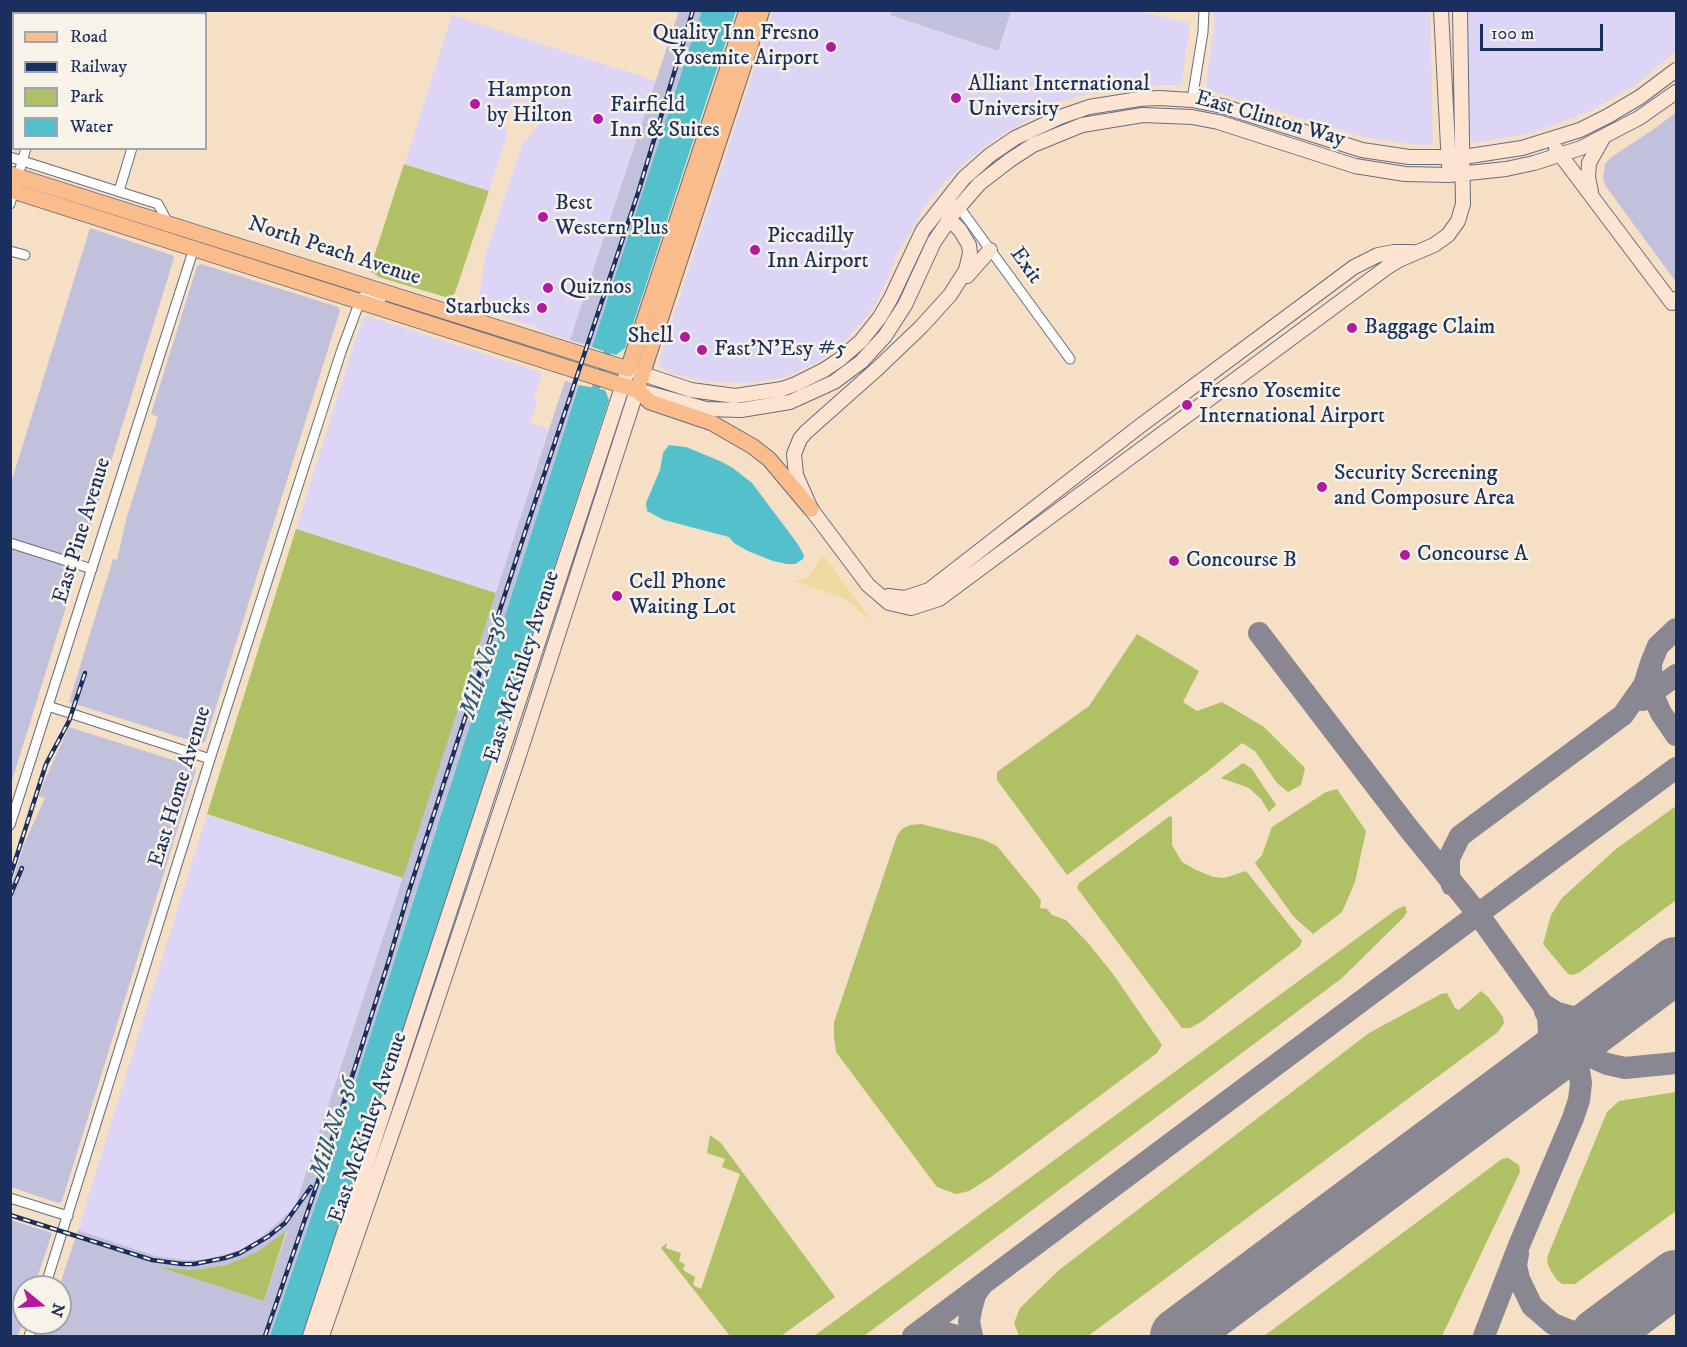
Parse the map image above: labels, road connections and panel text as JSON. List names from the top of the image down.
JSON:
{
  "streets": {
    "main road": ["East Clinton Way", "North Peach Avenue", "East McKinley Avenue"],
    "street": ["Exit", "East Pine Avenue", "East Home Avenue"]
  },
  "crossings": [
    ["East Clinton Way", "North Peach Avenue"],
    ["East Clinton Way", "Exit"],
    ["East Clinton Way", "East McKinley Avenue"],
    ["North Peach Avenue", "East Pine Avenue"],
    ["North Peach Avenue", "East McKinley Avenue"],
    ["North Peach Avenue", "East Home Avenue"]
  ],
  "water": ["Mill No. 36"],
  "places": [
    "Quality Inn Fresno Yosemite Airport",
    "Alliant International University",
    "Hampton by Hilton",
    "Fairfield Inn & Suites",
    "Best Western Plus",
    "Piccadilly Inn Airport",
    "Quiznos",
    "Starbucks",
    "Baggage Claim",
    "Shell",
    "Fast'N'Esy #5",
    "Fresno Yosemite International Airport",
    "Security Screening and Composure Area",
    "Concourse A",
    "Concourse B",
    "Cell Phone Waiting Lot"
  ],
  "legend": [
    "Road",
    "Railway",
    "Park",
    "Water"
  ],
  "scale_bar": "100 m",
  "north": "right"
}
